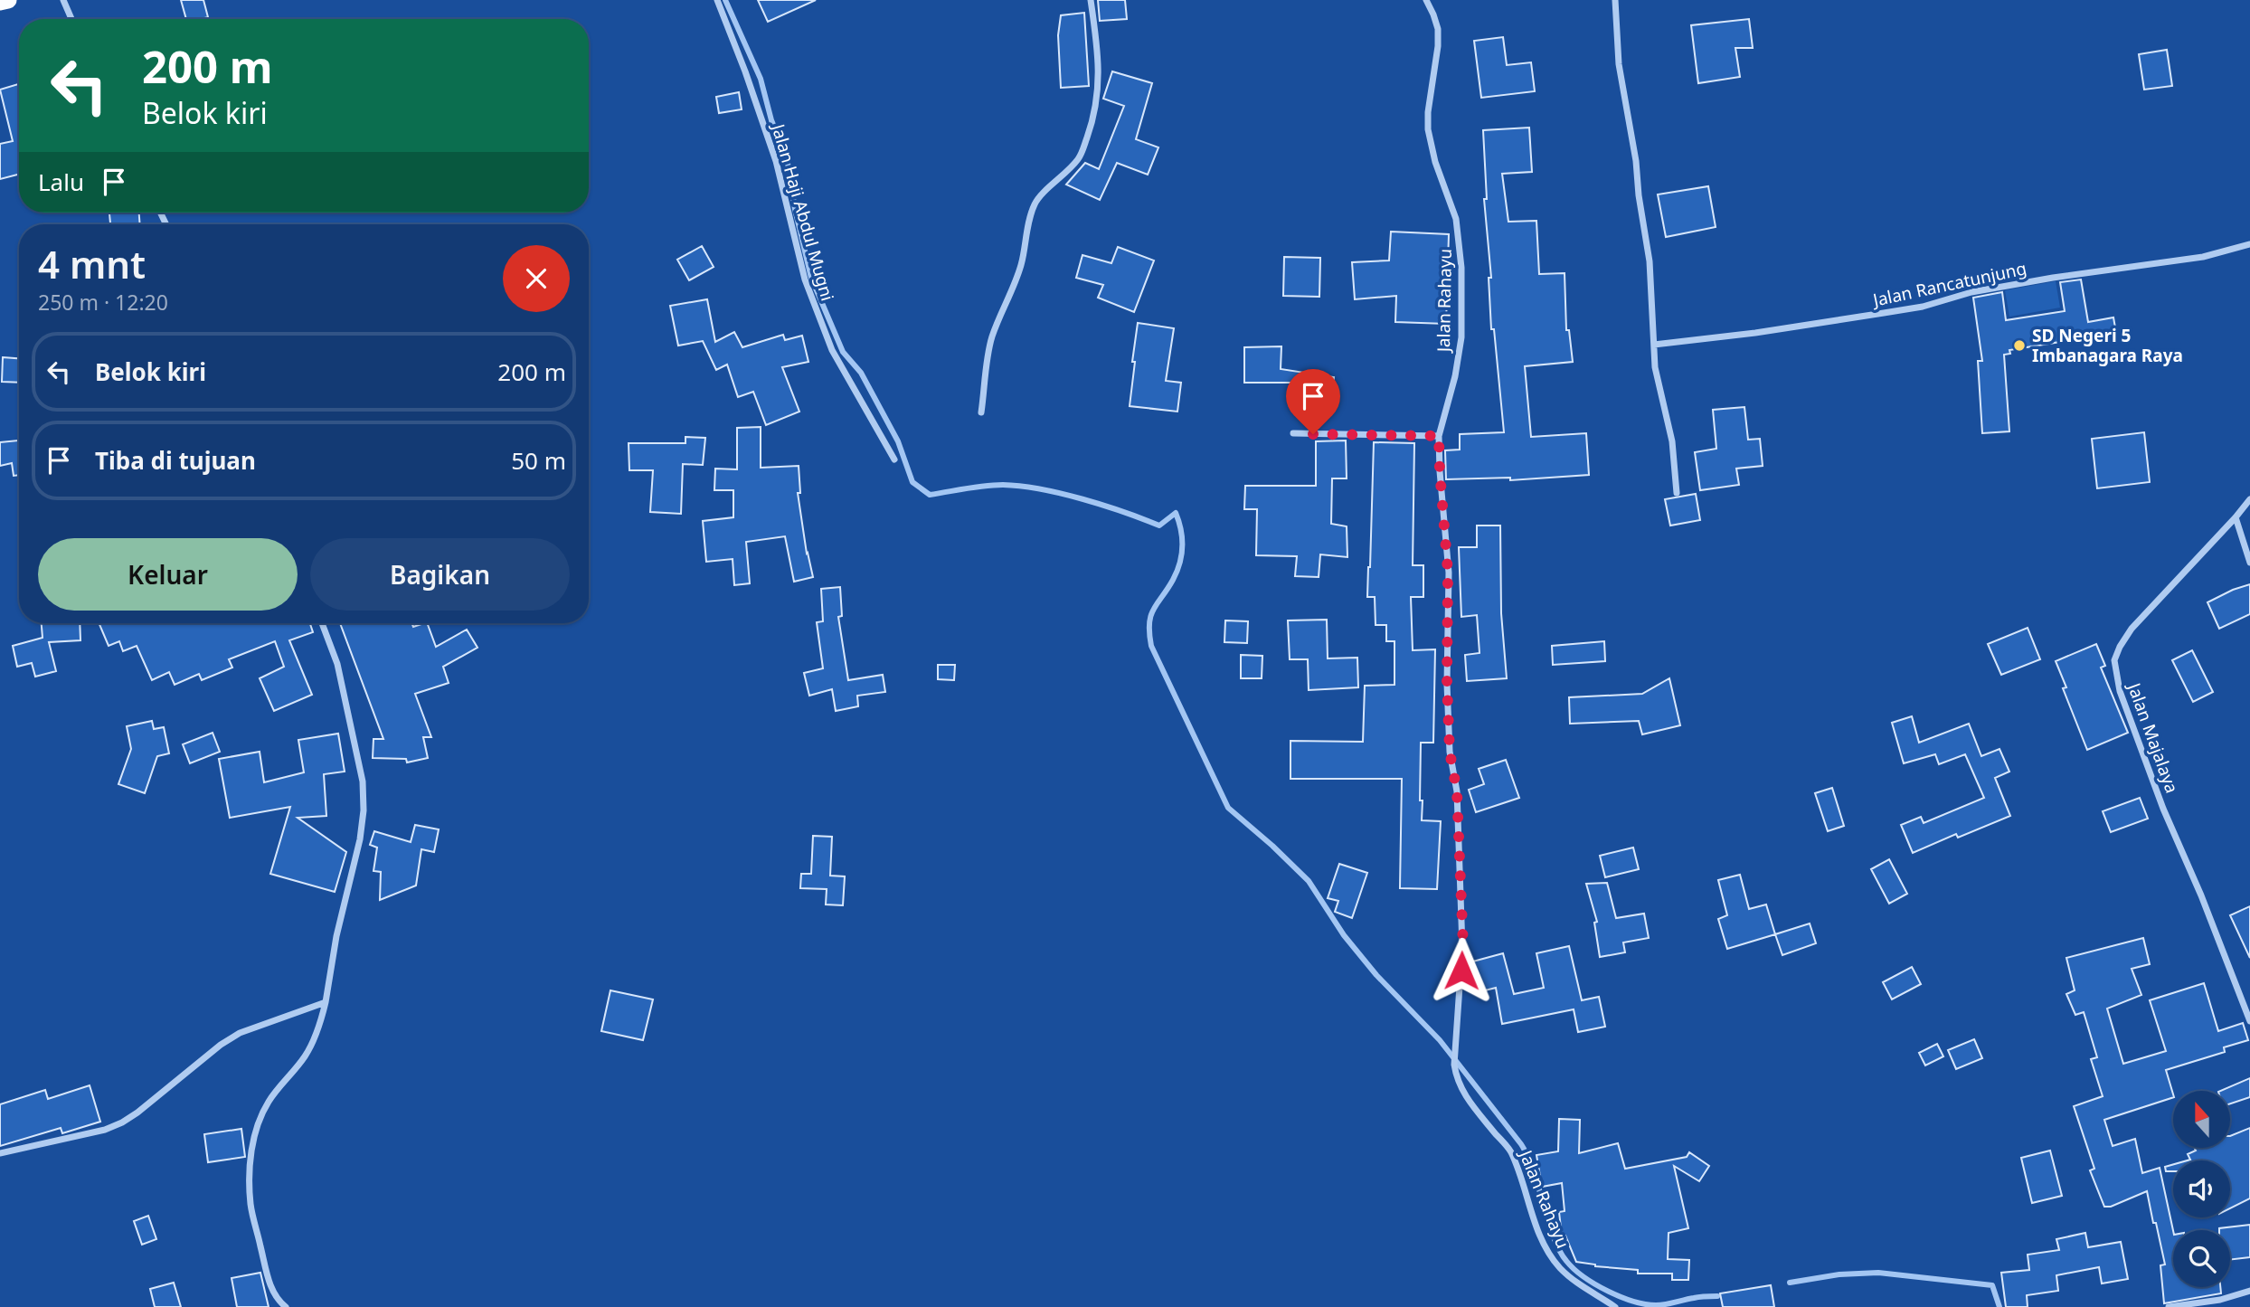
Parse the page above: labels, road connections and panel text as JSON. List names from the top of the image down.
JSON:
{
  "streets": {
    "street": [
      "Jalan Haji Abdul Mugni",
      "Jalan Rancatunjung",
      "Jalan Rahayu",
      "Jalan Majalaya"
    ]
  },
  "places": ["SD Negeri 5 Imbanagara Raya"],
  "north": "top",
  "page": {
    "turn": ["200 m", "Belok kiri"],
    "then": "Lalu",
    "heading": ["4 mnt", "250 m · 12:20"],
    "list": [
      {
        "name": "Belok kiri",
        "value": "200 m"
      },
      {
        "name": "Tiba di tujuan",
        "value": "50 m"
      }
    ],
    "buttons": ["Keluar", "Bagikan"]
  }
}
